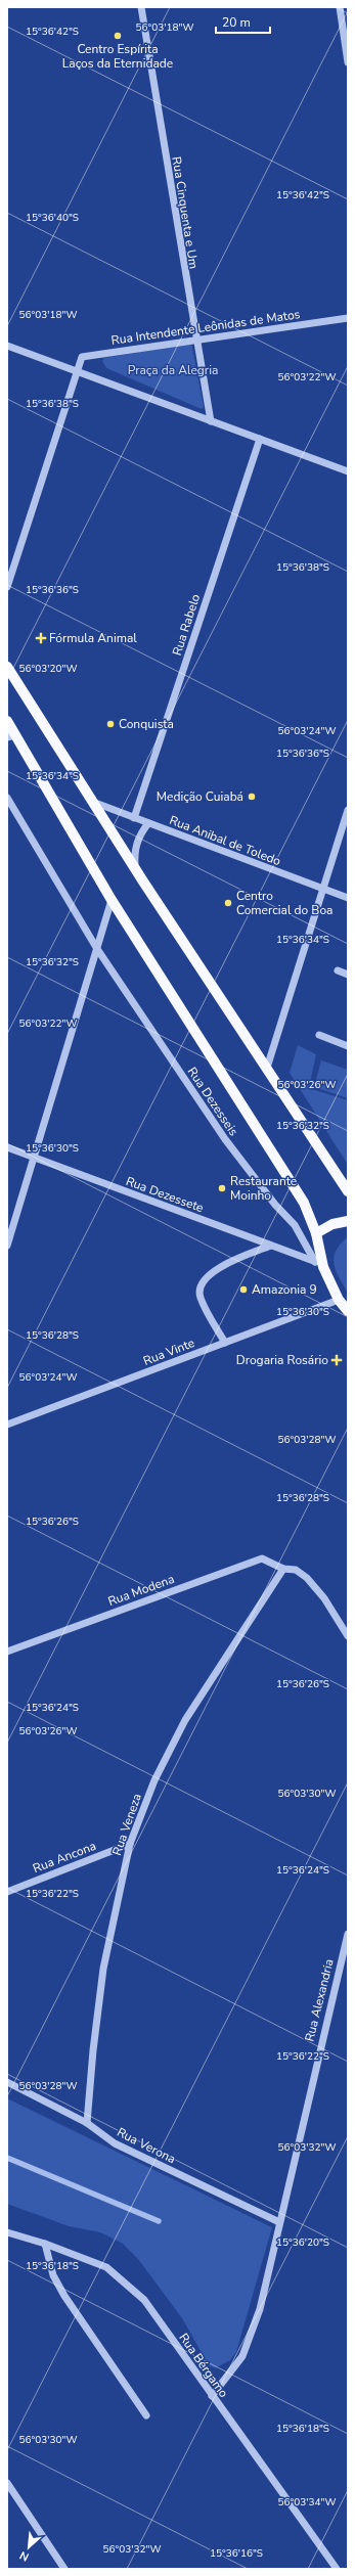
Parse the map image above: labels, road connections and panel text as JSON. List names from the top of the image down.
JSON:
{
  "streets": {
    "street": [
      "Rua Cinquenta e Um",
      "Rua Intendente Leônidas de Matos",
      "Rua Rabelo",
      "Rua Anibal de Toledo",
      "Rua Dezesseis",
      "Rua Dezessete",
      "Rua Vinte",
      "Rua Modena",
      "Rua Veneza",
      "Rua Ancona",
      "Rua Alexandria",
      "Rua Verona",
      "Rua Bérgamo"
    ]
  },
  "crossings": [
    ["Rua Cinquenta e Um", "Rua Intendente Leônidas de Matos"],
    ["Rua Rabelo", "Rua Anibal de Toledo"],
    ["Rua Dezesseis", "Rua Dezessete"],
    ["Rua Modena", "Rua Veneza"],
    ["Rua Veneza", "Rua Ancona"],
    ["Rua Veneza", "Rua Verona"],
    ["Rua Alexandria", "Rua Verona"],
    ["Rua Alexandria", "Rua Bérgamo"]
  ],
  "parks": ["Praça da Alegria"],
  "places": {
    "other": [
      "Centro Espírita Laços da Eternidade",
      "Conquista",
      "Medição Cuiabá",
      "Centro Comercial do Boa",
      "Restaurante Moinho",
      "Amazonia 9"
    ],
    "health": ["Fórmula Animal", "Drogaria Rosário"]
  },
  "scale_bar": "20 m",
  "north": "bottom left",
  "coordinates": [
    "56°03'18\"W",
    "15°36'42\"S",
    "15°36'40\"S",
    "56°03'22\"W",
    "15°36'38\"S",
    "15°36'36\"S",
    "56°03'20\"W",
    "56°03'24\"W",
    "15°36'34\"S",
    "15°36'32\"S",
    "56°03'26\"W",
    "15°36'30\"S",
    "15°36'28\"S",
    "56°03'28\"W",
    "15°36'26\"S",
    "15°36'24\"S",
    "56°03'30\"W",
    "15°36'22\"S",
    "56°03'32\"W",
    "15°36'20\"S",
    "15°36'18\"S",
    "56°03'34\"W",
    "15°36'16\"S"
  ]
}
